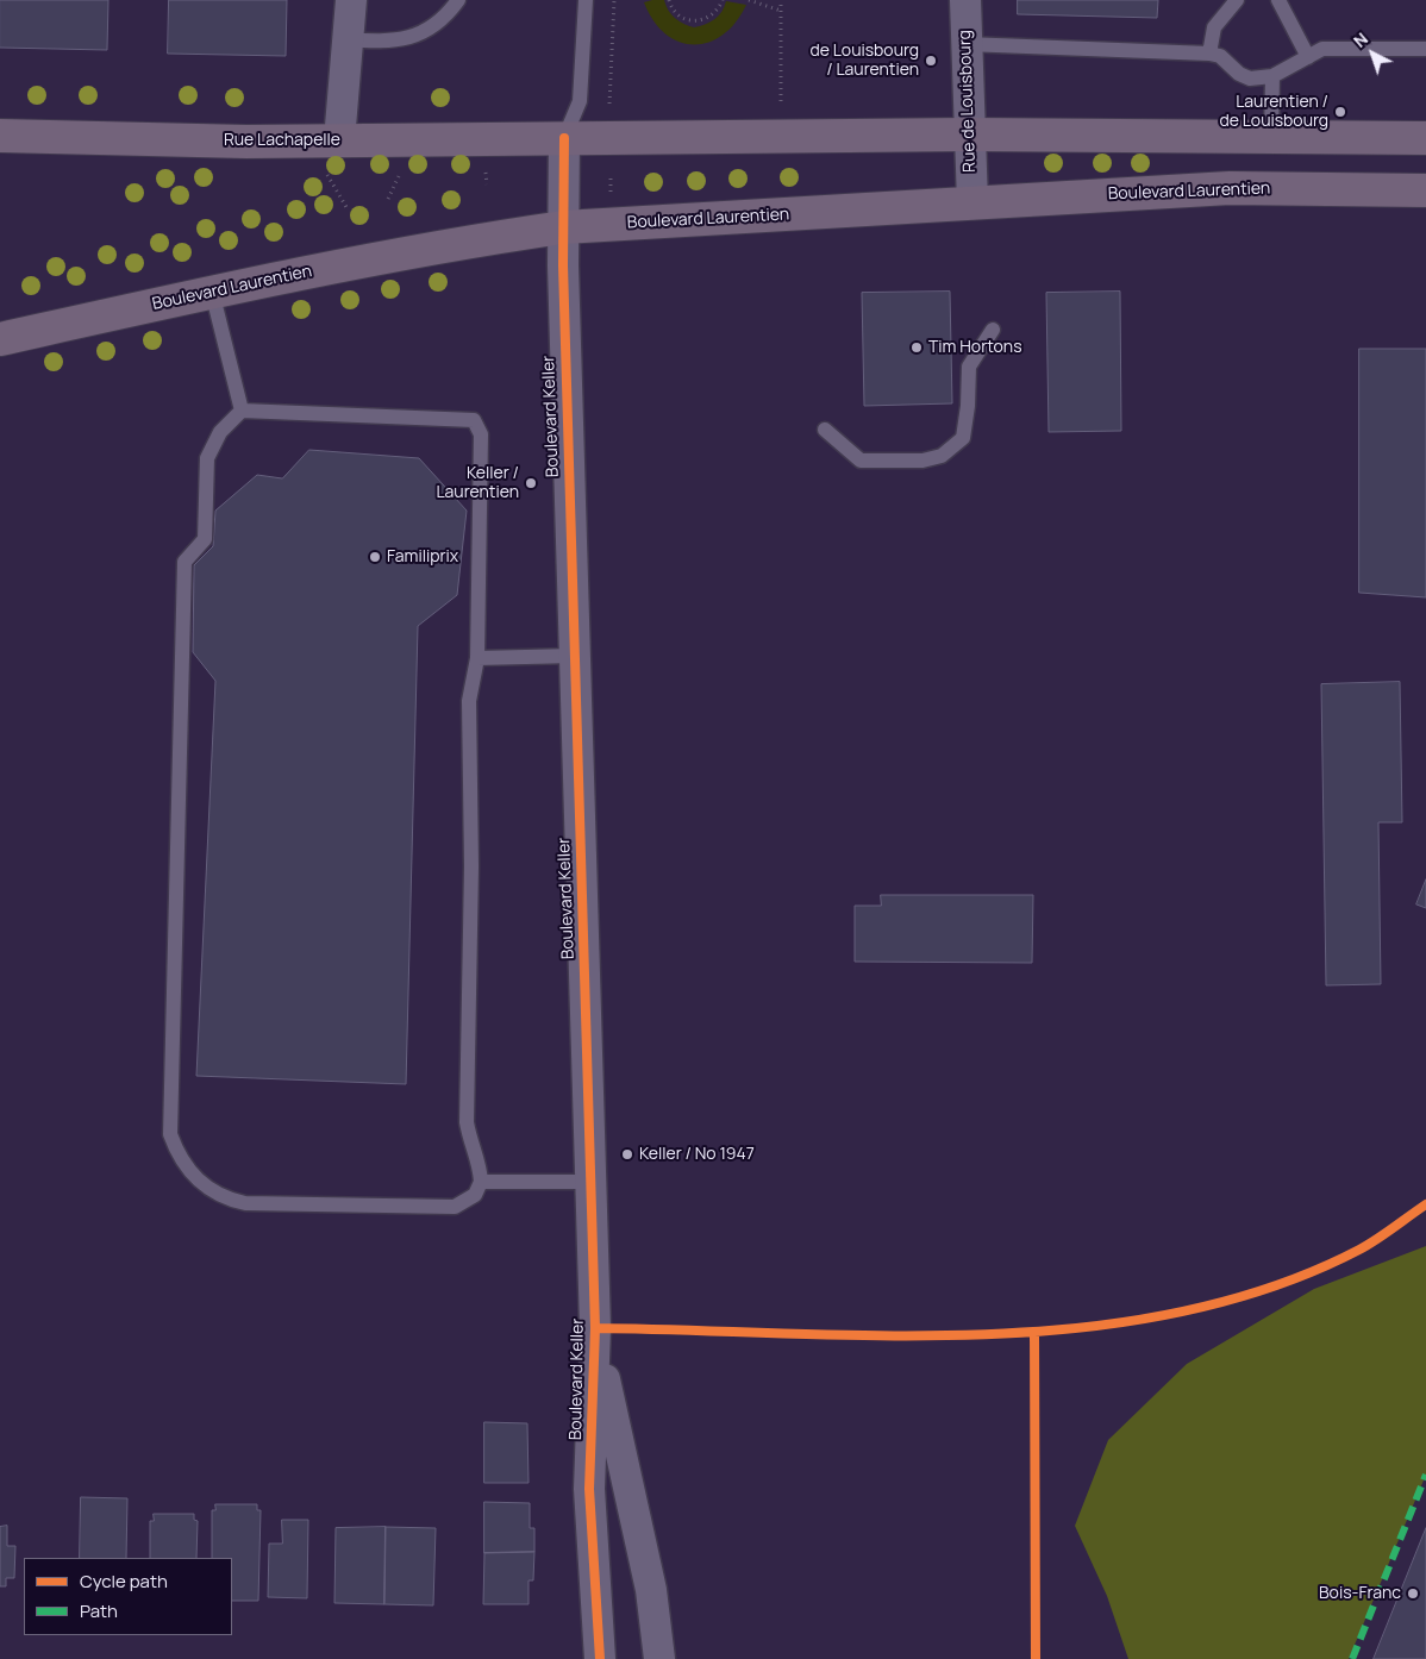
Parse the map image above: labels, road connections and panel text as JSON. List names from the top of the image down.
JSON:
{
  "streets": {
    "main road": ["Rue Lachapelle", "Boulevard Laurentien"],
    "street": ["Rue de Louisbourg", "Boulevard Keller"]
  },
  "crossings": [
    ["Rue de Louisbourg", "Boulevard Laurentien"],
    ["Rue Lachapelle", "Boulevard Keller"],
    ["Boulevard Laurentien", "Boulevard Keller"]
  ],
  "places": [
    "de Louisbourg / Laurentien",
    "Laurentien / de Louisbourg",
    "Tim Hortons",
    "Keller / Laurentien",
    "Familiprix",
    "Keller / No 1947",
    "Bois-Franc"
  ],
  "legend": ["Cycle path", "Path"],
  "north": "top left"
}
